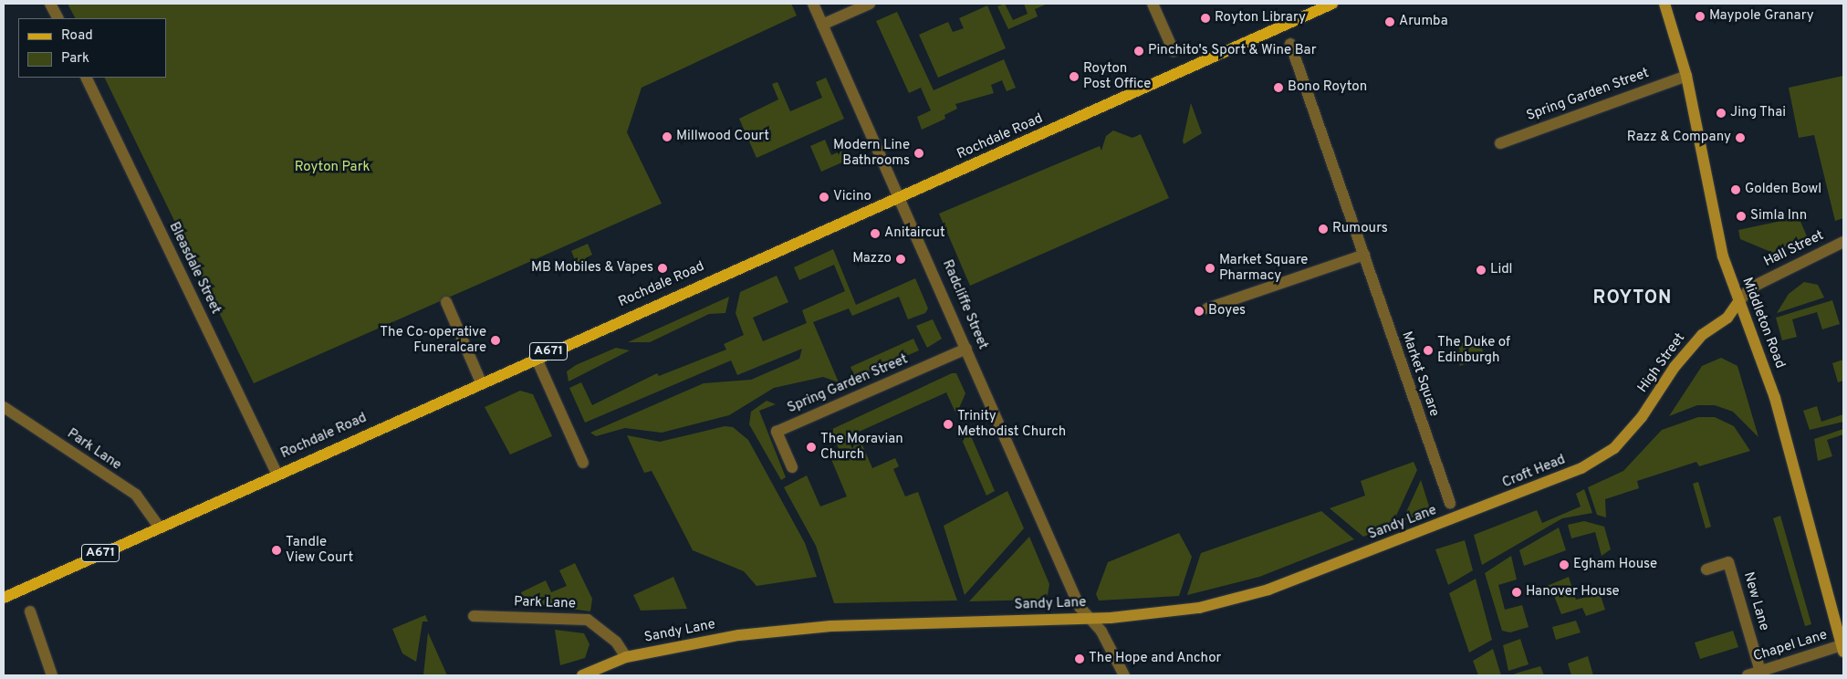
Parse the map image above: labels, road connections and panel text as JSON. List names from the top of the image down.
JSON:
{
  "streets": {
    "main road": ["Rochdale Road", "A671"],
    "street": [
      "Spring Garden Street",
      "Hall Street",
      "Bleasdale Street",
      "Radcliffe Street",
      "Middleton Road",
      "High Street",
      "Market Square",
      "Park Lane",
      "Croft Head",
      "Sandy Lane",
      "New Lane",
      "Chapel Lane"
    ]
  },
  "crossings": [
    ["Spring Garden Street", "Radcliffe Street"],
    ["Spring Garden Street", "Middleton Road"],
    ["Rochdale Road", "Bleasdale Street"],
    ["Rochdale Road", "Radcliffe Street"],
    ["Rochdale Road", "Park Lane"],
    ["Hall Street", "Middleton Road"],
    ["Hall Street", "High Street"],
    ["Radcliffe Street", "Sandy Lane"],
    ["Middleton Road", "High Street"],
    ["Middleton Road", "Chapel Lane"],
    ["High Street", "Croft Head"],
    ["Park Lane", "Sandy Lane"],
    ["Croft Head", "Sandy Lane"],
    ["New Lane", "Chapel Lane"]
  ],
  "districts": ["ROYTON"],
  "parks": ["Royton Park"],
  "places": [
    "Maypole Granary",
    "Royton Library",
    "Arumba",
    "Pinchito's Sport & Wine Bar",
    "Royton Post Office",
    "Bono Royton",
    "Jing Thai",
    "Millwood Court",
    "Razz & Company",
    "Modern Line Bathrooms",
    "Golden Bowl",
    "Vicino",
    "Simla Inn",
    "Rumours",
    "Anitaircut",
    "Mazzo",
    "MB Mobiles & Vapes",
    "Market Square Pharmacy",
    "Lidl",
    "Boyes",
    "The Co-operative Funeralcare",
    "The Duke of Edinburgh",
    "Trinity Methodist Church",
    "The Moravian Church",
    "Tandle View Court",
    "Egham House",
    "Hanover House",
    "The Hope and Anchor"
  ],
  "legend": ["Road", "Park"]
}
